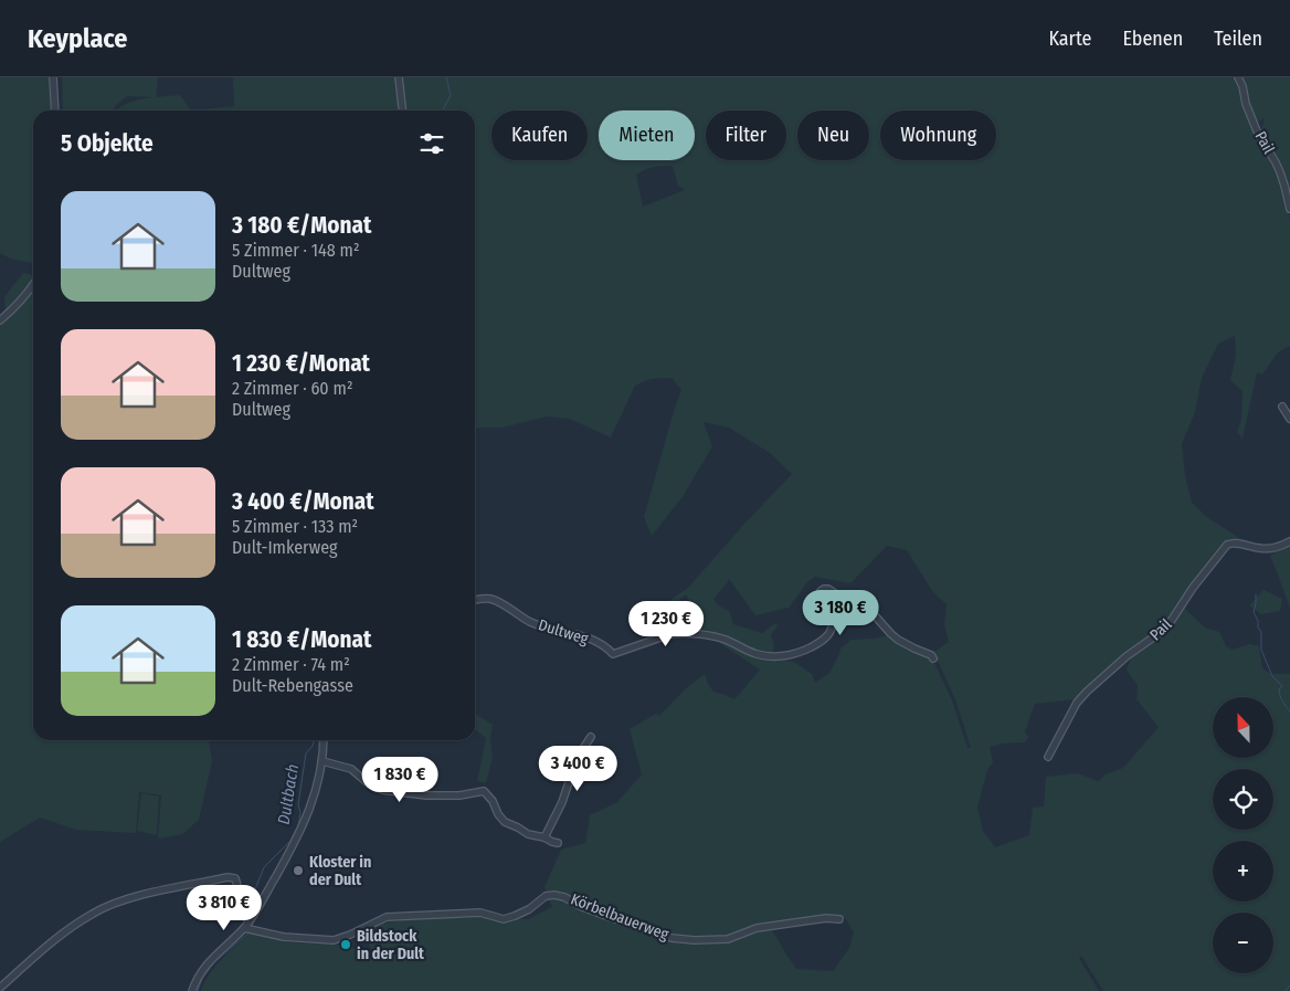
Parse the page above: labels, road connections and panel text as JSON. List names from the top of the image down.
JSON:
{
  "streets": {
    "street": ["Pail", "Dultweg", "Körbelbauerweg"]
  },
  "water": ["Dultbach"],
  "places": ["Kloster in der Dult", "Bildstock in der Dult"],
  "north": "top",
  "page": {
    "header": "Keyplace",
    "nav": ["Karte", "Ebenen", "Teilen"],
    "chip": [
      "Kaufen",
      "Mieten",
      "Filter",
      "Neu",
      "Wohnung"
    ],
    "heading": "5 Objekte",
    "list": [
      {
        "name": "3 180 €/Monat",
        "note": "5 Zimmer · 148 m² · Dultweg"
      },
      {
        "name": "1 230 €/Monat",
        "note": "2 Zimmer · 60 m² · Dultweg"
      },
      {
        "name": "3 400 €/Monat",
        "note": "5 Zimmer · 133 m² · Dult-Imkerweg"
      },
      {
        "name": "1 830 €/Monat",
        "note": "2 Zimmer · 74 m² · Dult-Rebengasse"
      }
    ],
    "price": [
      "3 180 €",
      "1 230 €",
      "3 400 €",
      "1 830 €",
      "3 810 €"
    ],
    "map_buttons": ["+", "−"]
  }
}
